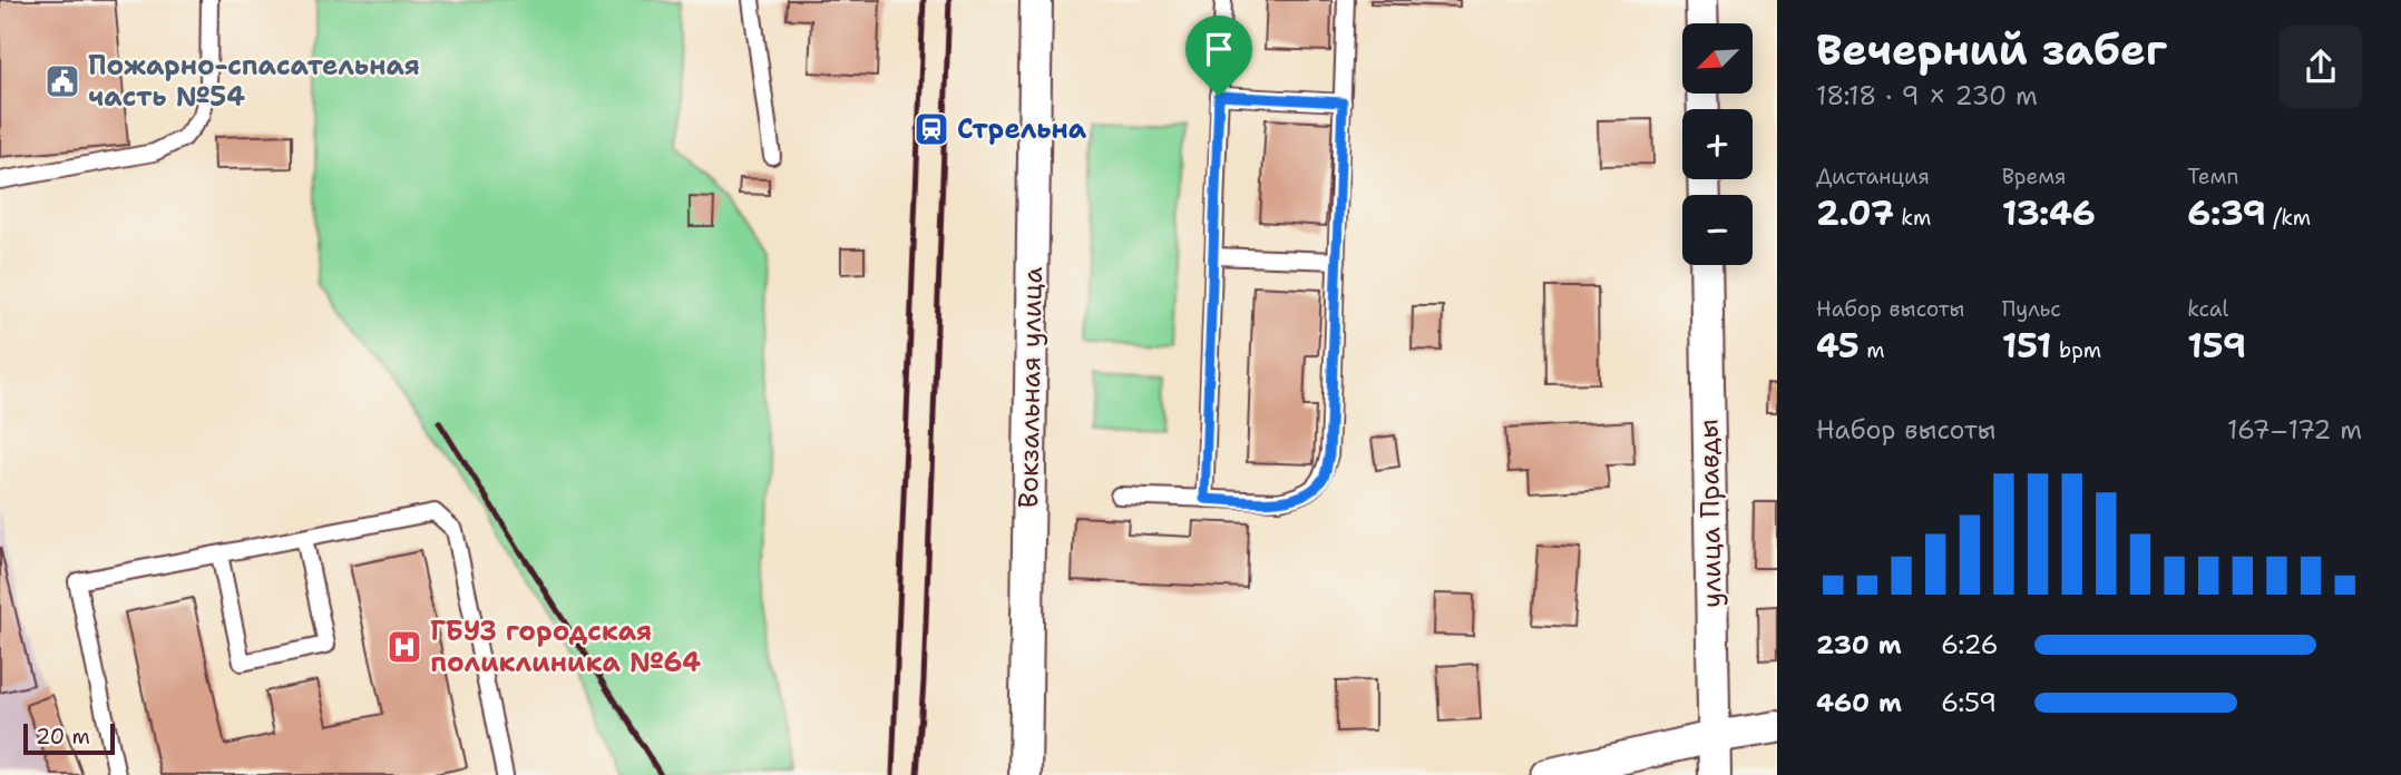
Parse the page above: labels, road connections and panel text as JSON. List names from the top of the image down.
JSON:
{
  "streets": {
    "street": ["Вокзальная улица", "улица Правды"]
  },
  "places": {
    "public building": ["Пожарно-спасательная часть №54"],
    "station": ["Стрельна"],
    "hospital": ["ГБУЗ городская поликлиника №64"]
  },
  "scale_bar": "20 m",
  "north": "bottom left",
  "page": {
    "heading": ["Вечерний забег", "18:18 · 9 × 230 m"],
    "map_buttons": ["+", "−"],
    "stats": [
      ["Дистанция", "2.07 km"],
      ["Время", "13:46"],
      ["Темп", "6:39 /km"],
      ["Набор высоты", "45 m"],
      ["Пульс", "151 bpm"],
      ["kcal", "159"]
    ],
    "chart": ["Набор высоты", "167–172 m"],
    "list": [
      {
        "name": "230 m",
        "note": "6:26"
      },
      {
        "name": "460 m",
        "note": "6:59"
      }
    ],
    "scale": "20 m"
  }
}
